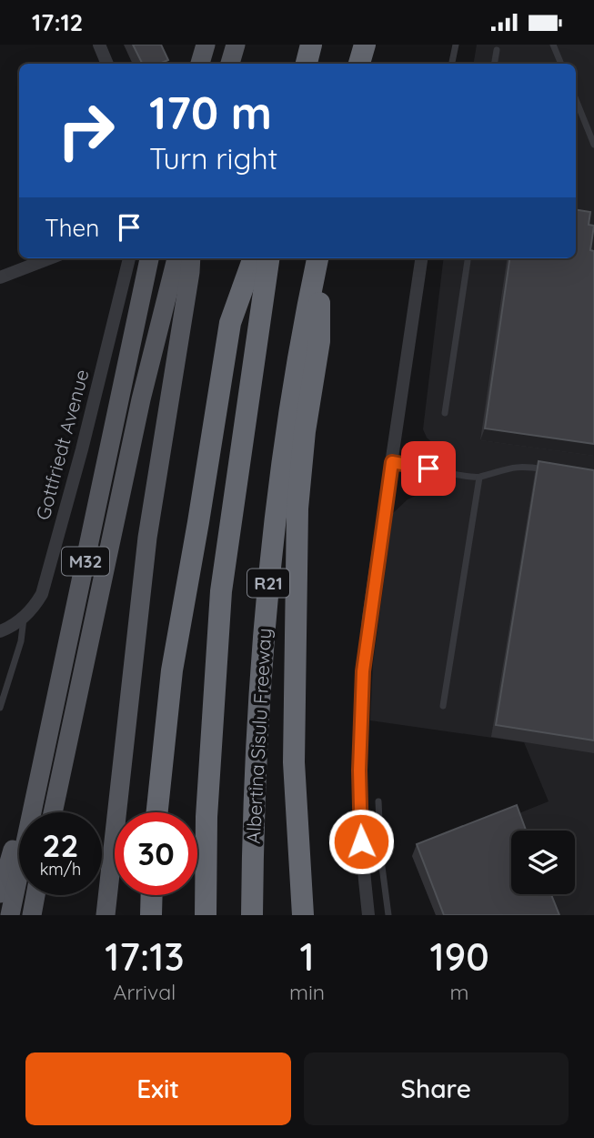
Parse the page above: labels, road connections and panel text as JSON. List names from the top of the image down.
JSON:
{
  "streets": {
    "highway": ["R21", "Albertina Sisulu Freeway"],
    "main road": ["M32"],
    "street": ["Gottfriedt Avenue"]
  },
  "page": {
    "status": "17:12",
    "turn": ["170 m", "Turn right"],
    "then": "Then",
    "speed": "22 km/h",
    "limit": "30",
    "eta": [
      "17:13",
      "Arrival",
      "1",
      "min",
      "190",
      "m"
    ],
    "buttons": ["Exit", "Share"]
  }
}
